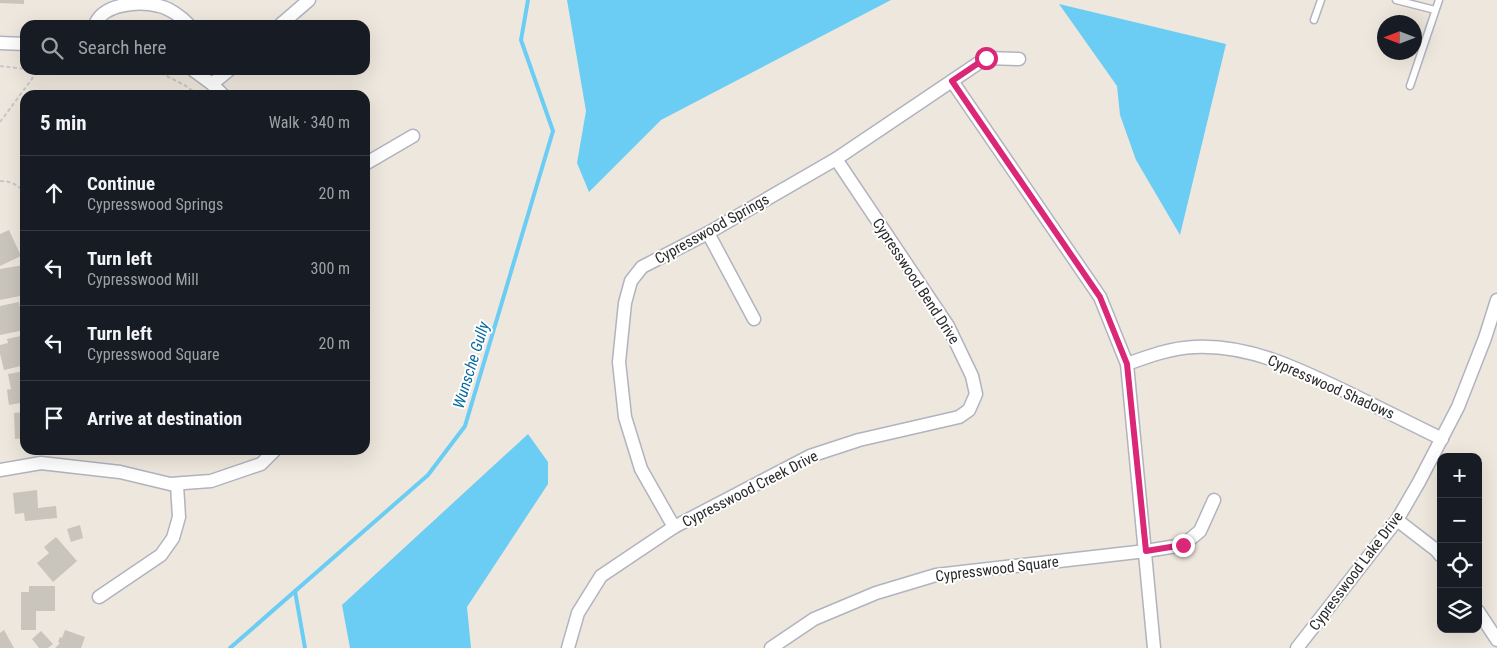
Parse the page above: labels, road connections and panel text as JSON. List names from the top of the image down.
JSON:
{
  "streets": {
    "street": [
      "Cypresswood Springs",
      "Cypresswood Bend Drive",
      "Cypresswood Shadows",
      "Cypresswood Creek Drive",
      "Cypresswood Square",
      "Cypresswood Lake Drive"
    ]
  },
  "crossings": [
    ["Cypresswood Springs", "Cypresswood Bend Drive"],
    ["Cypresswood Springs", "Cypresswood Creek Drive"],
    ["Cypresswood Bend Drive", "Cypresswood Creek Drive"],
    ["Cypresswood Shadows", "Cypresswood Lake Drive"]
  ],
  "water": ["Wunsche Gully"],
  "north": "left",
  "page": {
    "search": "Search here",
    "heading": ["5 min", "Walk · 340 m"],
    "list": [
      ["Continue", "Cypresswood Springs", "20 m"],
      ["Turn left", "Cypresswood Mill", "300 m"],
      ["Turn left", "Cypresswood Square", "20 m"],
      "Arrive at destination"
    ],
    "map_buttons": ["+", "−"]
  }
}
